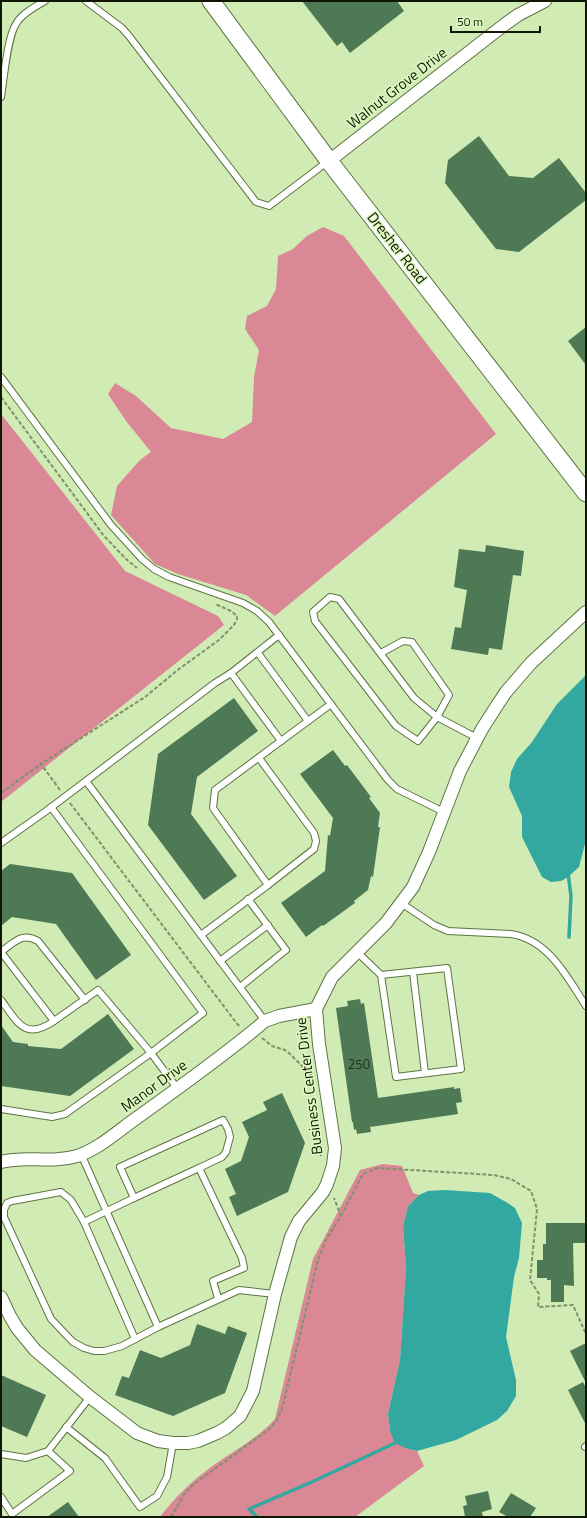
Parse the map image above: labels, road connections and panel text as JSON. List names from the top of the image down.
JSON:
{
  "streets": {
    "main road": ["Dresher Road"],
    "street": ["Walnut Grove Drive", "Manor Drive", "Business Center Drive"]
  },
  "crossings": [
    ["Walnut Grove Drive", "Dresher Road"],
    ["Manor Drive", "Business Center Drive"]
  ],
  "house_numbers": ["250"],
  "scale_bar": "50 m"
}
